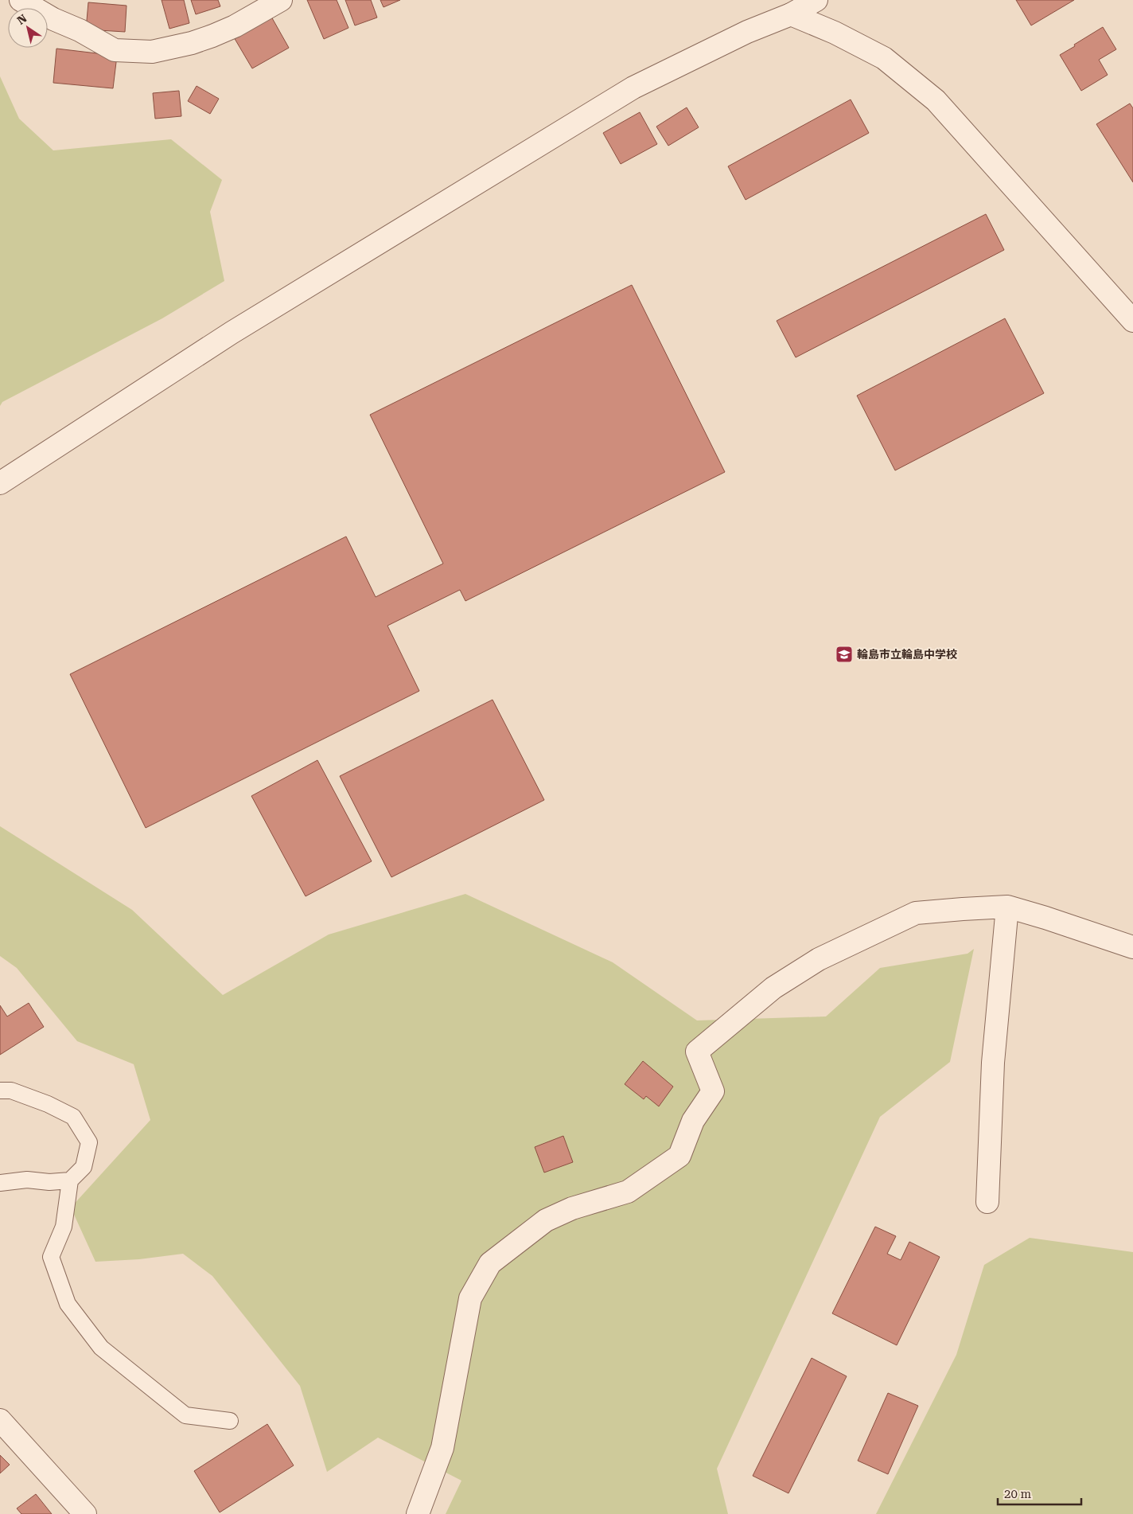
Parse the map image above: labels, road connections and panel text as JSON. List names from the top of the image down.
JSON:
{
  "places": {
    "school or university": ["輪島市立輪島中学校"]
  },
  "scale_bar": "20 m",
  "north": "top left"
}
